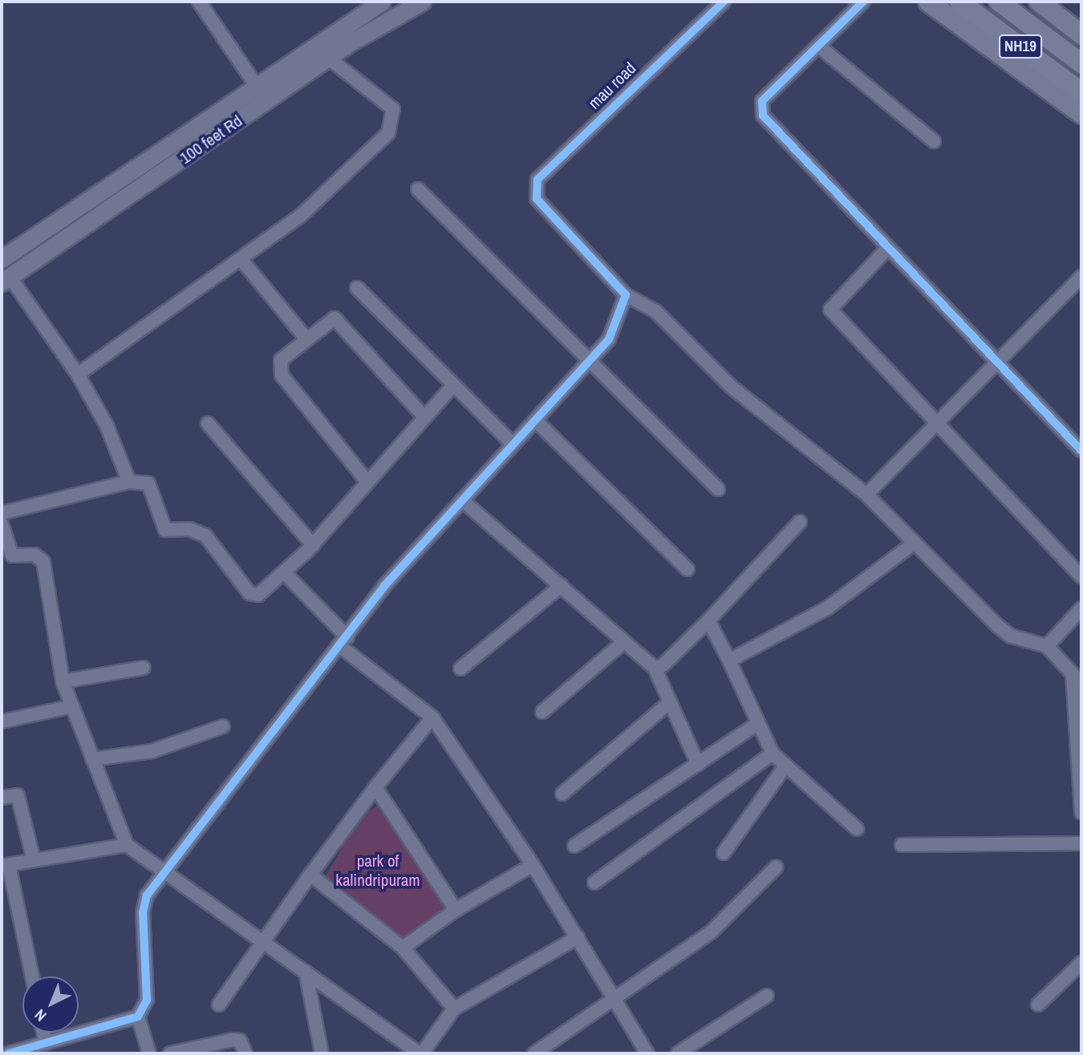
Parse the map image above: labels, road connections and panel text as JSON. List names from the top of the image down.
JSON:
{
  "streets": {
    "highway": ["NH19"],
    "main road": ["100 feet Rd"],
    "street": ["mau road"]
  },
  "parks": ["park of kalindripuram"],
  "north": "bottom left"
}
